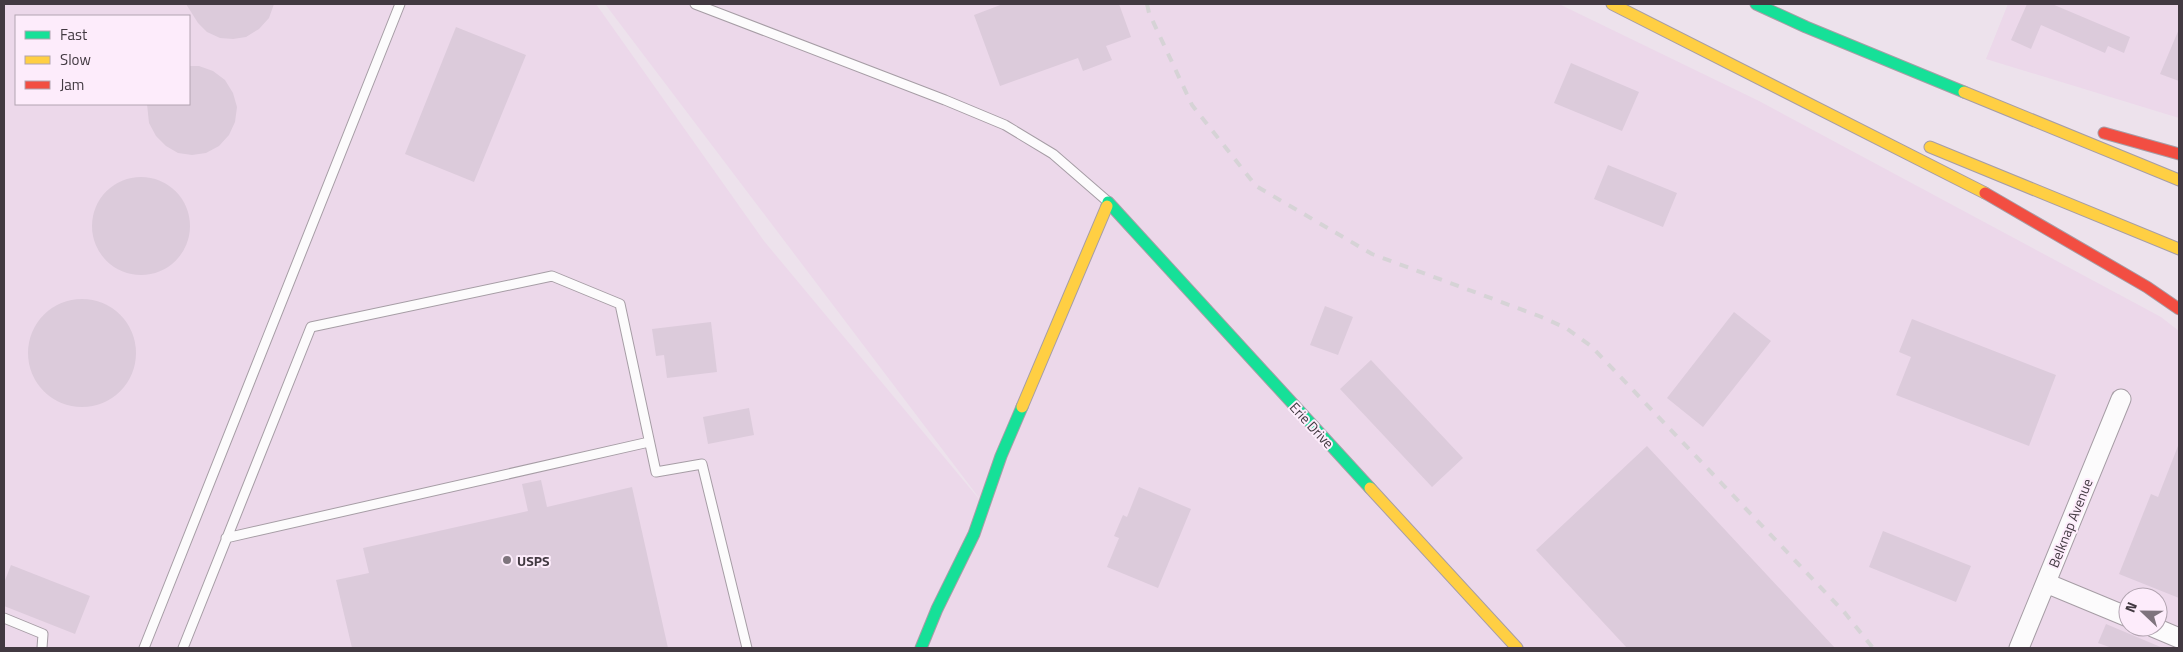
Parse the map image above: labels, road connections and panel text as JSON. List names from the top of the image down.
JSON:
{
  "streets": {
    "main road": ["Erie Drive"],
    "street": ["Belknap Avenue"]
  },
  "places": ["USPS"],
  "legend": ["Fast", "Slow", "Jam"],
  "north": "left"
}
